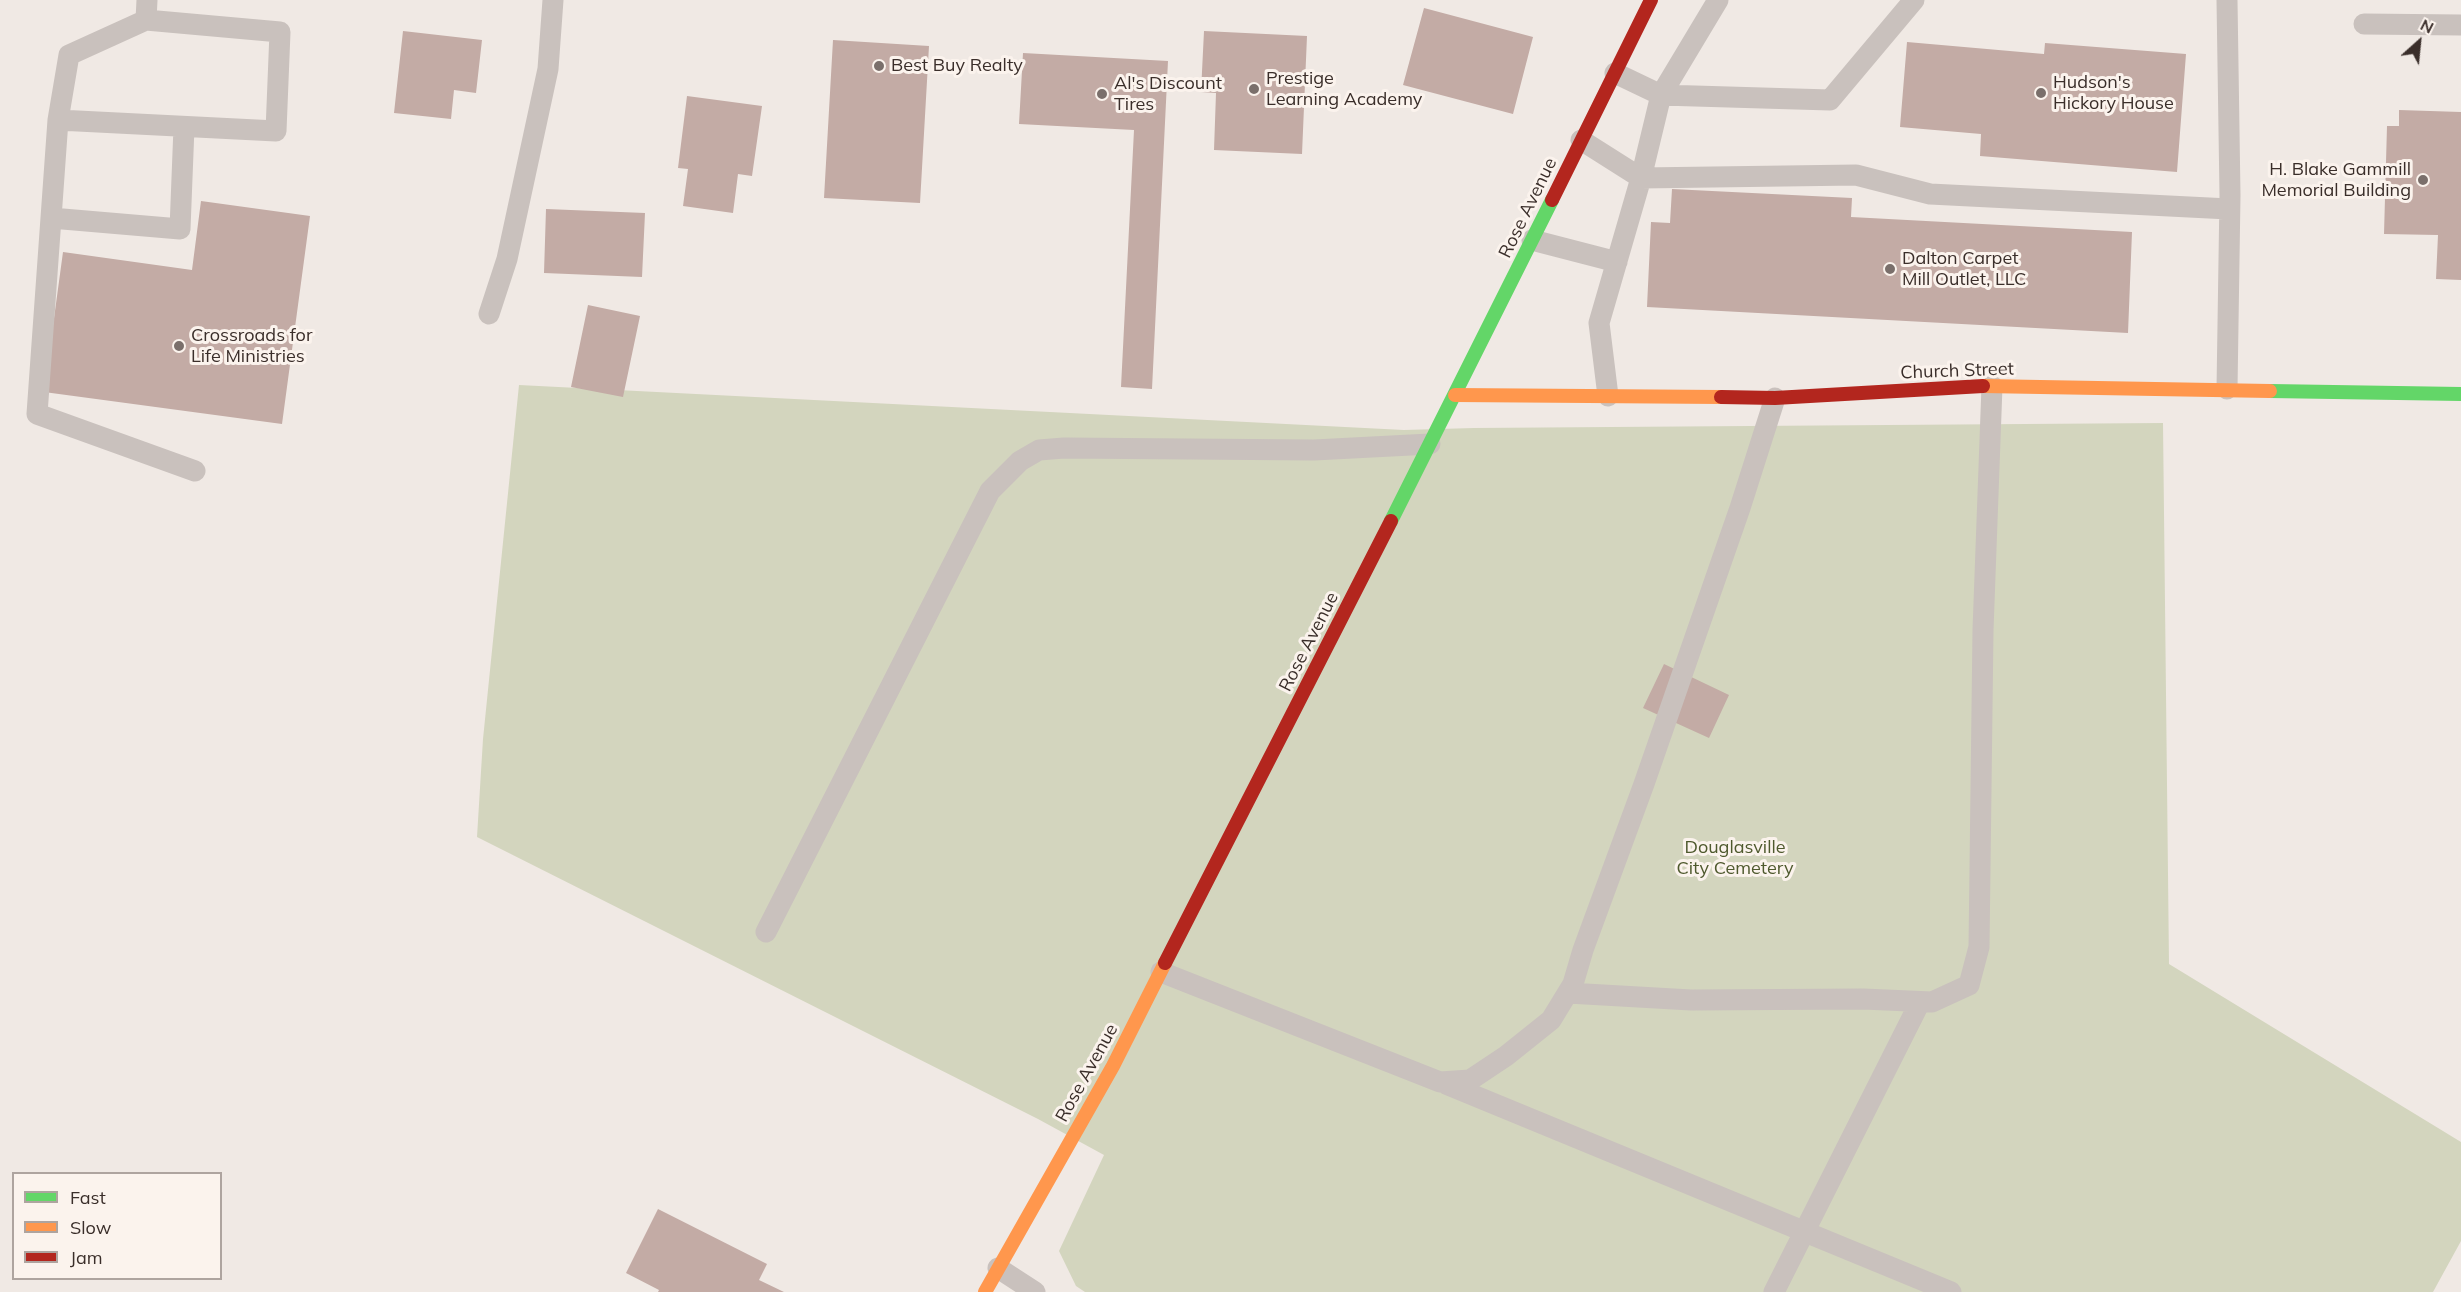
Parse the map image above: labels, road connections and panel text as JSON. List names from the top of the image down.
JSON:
{
  "streets": {
    "street": ["Rose Avenue", "Church Street"]
  },
  "crossings": [
    ["Rose Avenue", "Church Street"]
  ],
  "parks": ["Douglasville City Cemetery"],
  "places": [
    "Best Buy Realty",
    "Prestige Learning Academy",
    "Hudson's Hickory House",
    "Al's Discount Tires",
    "H. Blake Gammill Memorial Building",
    "Dalton Carpet Mill Outlet, LLC",
    "Crossroads for Life Ministries"
  ],
  "legend": ["Fast", "Slow", "Jam"],
  "north": "top right"
}
